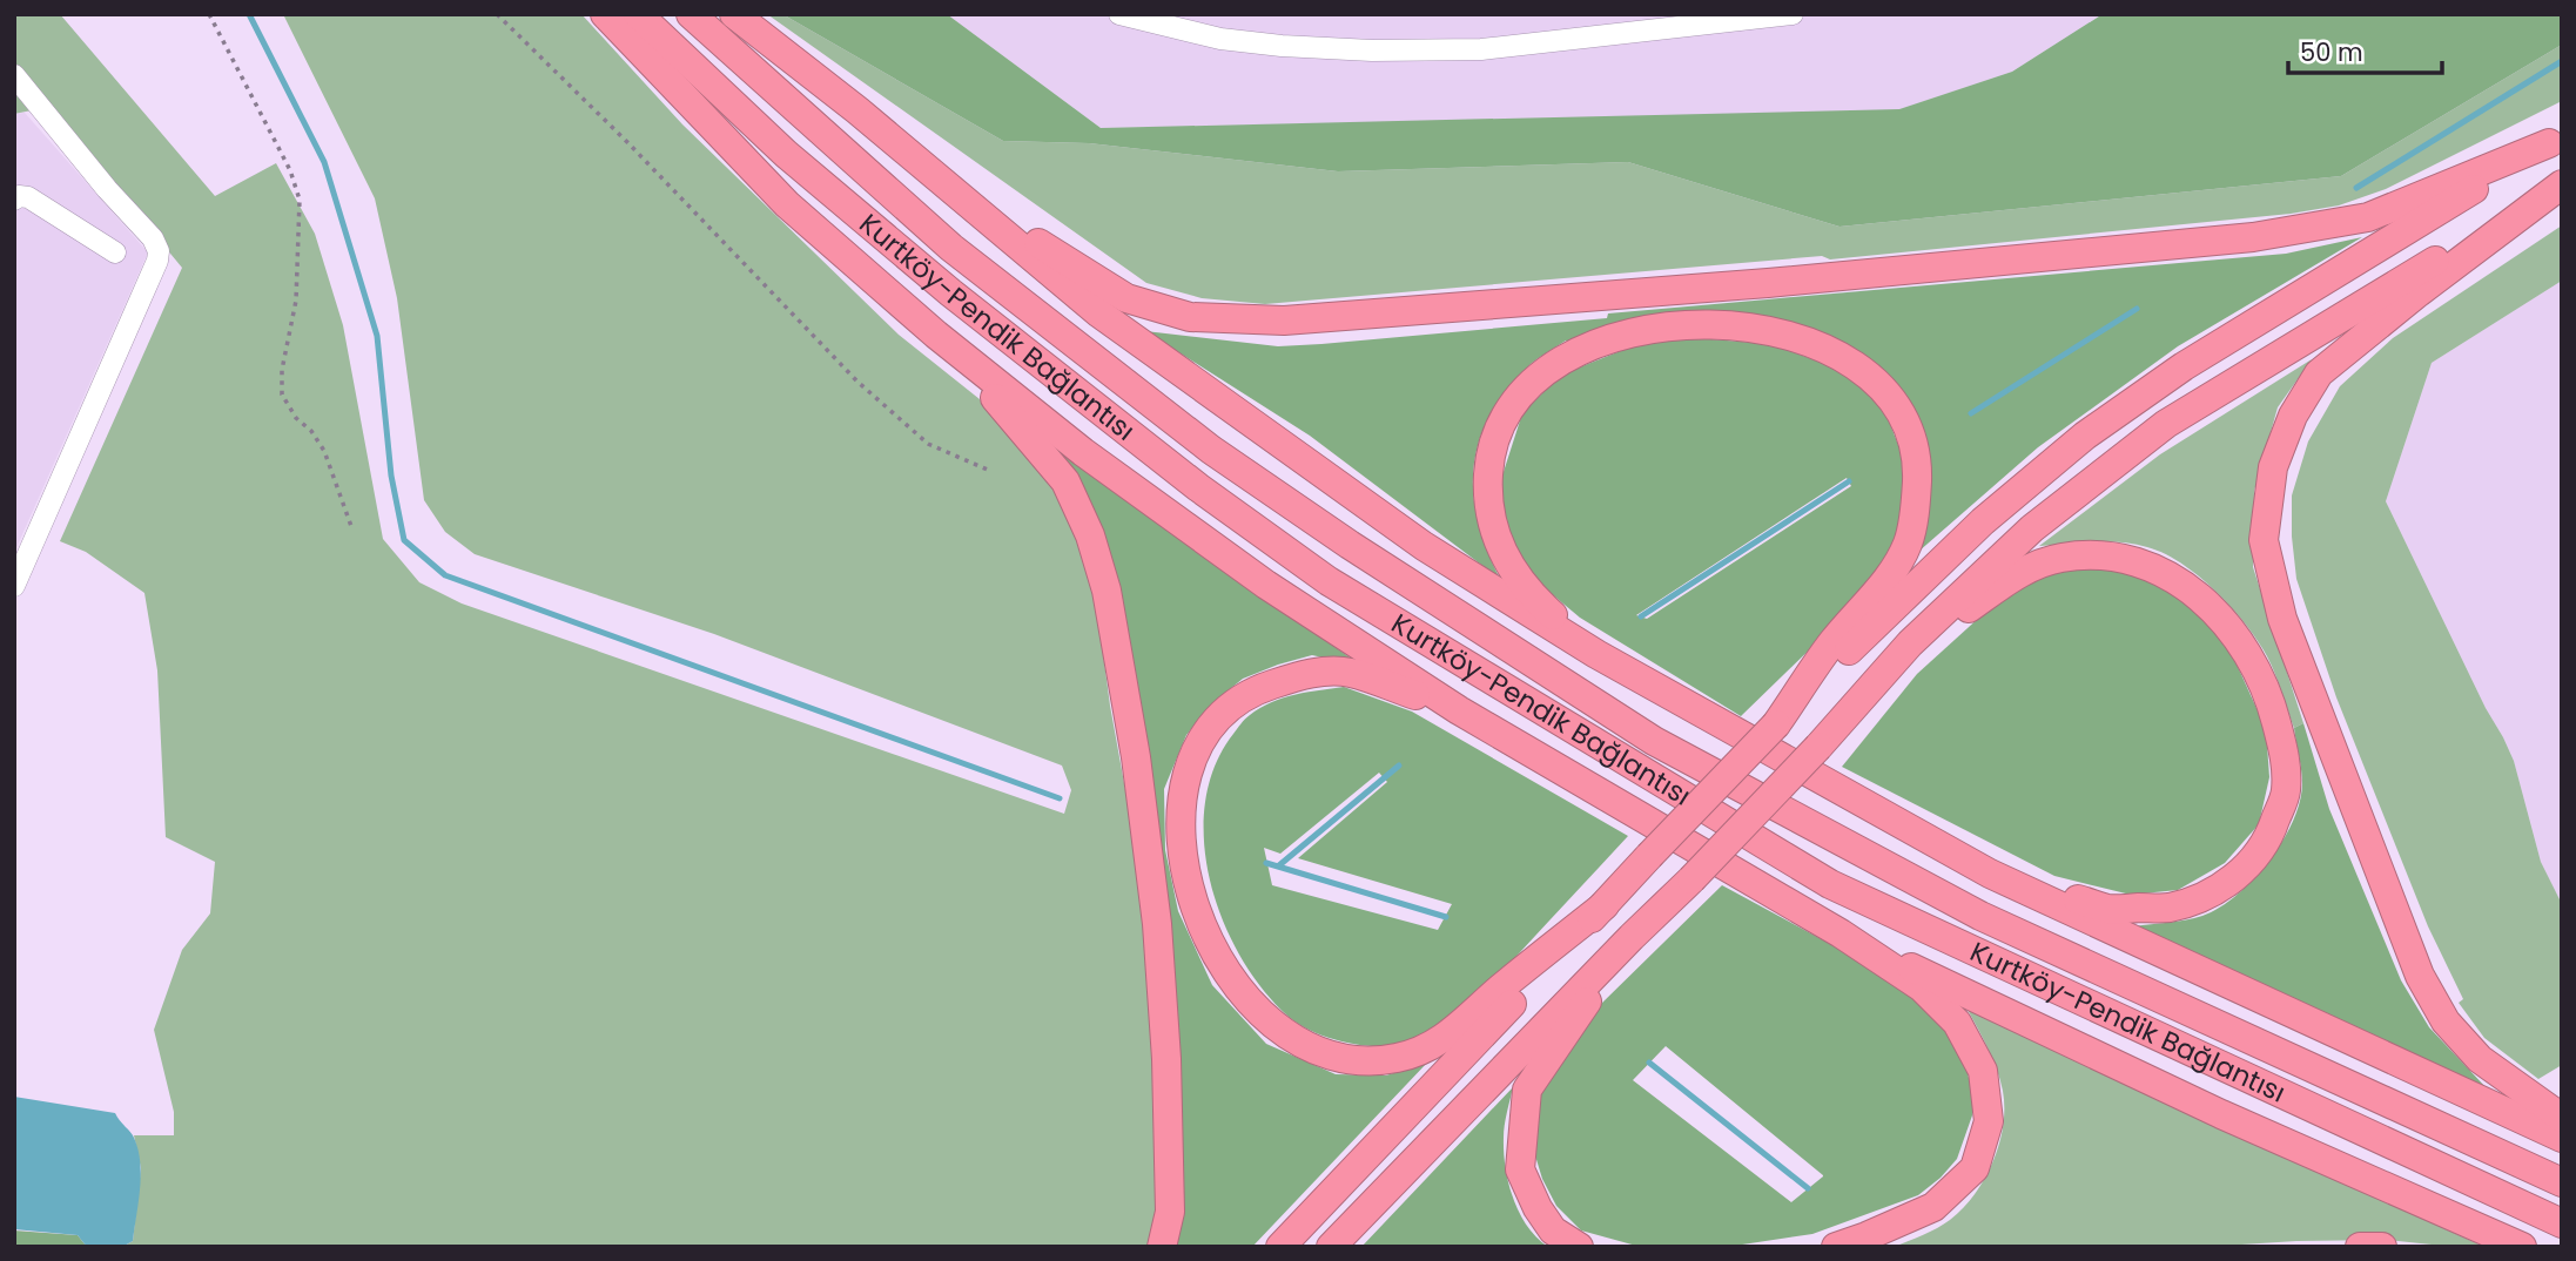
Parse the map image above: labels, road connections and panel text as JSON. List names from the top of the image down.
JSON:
{
  "streets": {
    "highway": ["Kurtköy-Pendik Bağlantısı"]
  },
  "scale_bar": "50 m"
}
